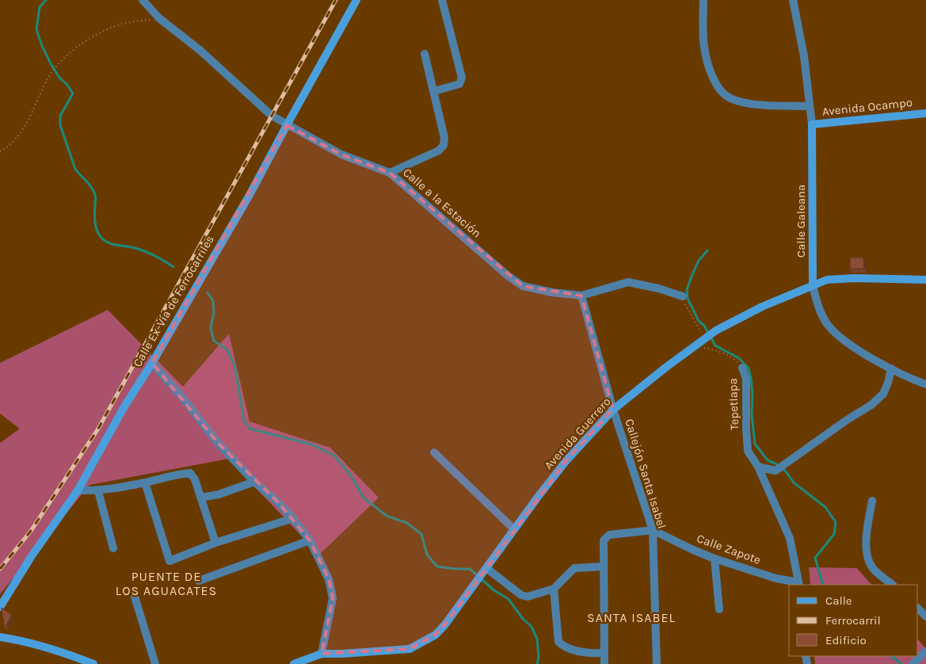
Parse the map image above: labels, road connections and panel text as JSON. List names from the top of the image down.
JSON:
{
  "streets": {
    "main road": [
      "Avenida Ocampo",
      "Calle Galeana",
      "Calle Ex-Vía de Ferrocarriles",
      "Avenida Guerrero"
    ],
    "street": [
      "Calle a la Estación",
      "Tepetlapa",
      "Callejón Santa Isabel",
      "Calle Zapote"
    ]
  },
  "crossings": [
    ["Avenida Ocampo", "Calle Galeana"],
    ["Calle a la Estación", "Calle Ex-Vía de Ferrocarriles"],
    ["Calle Galeana", "Avenida Guerrero"],
    ["Tepetlapa", "Avenida Guerrero"],
    ["Tepetlapa", "Calle Zapote"],
    ["Avenida Guerrero", "Callejón Santa Isabel"],
    ["Callejón Santa Isabel", "Calle Zapote"]
  ],
  "districts": ["PUENTE DE LOS AGUACATES", "SANTA ISABEL"],
  "legend": ["Calle", "Ferrocarril", "Edificio"]
}
